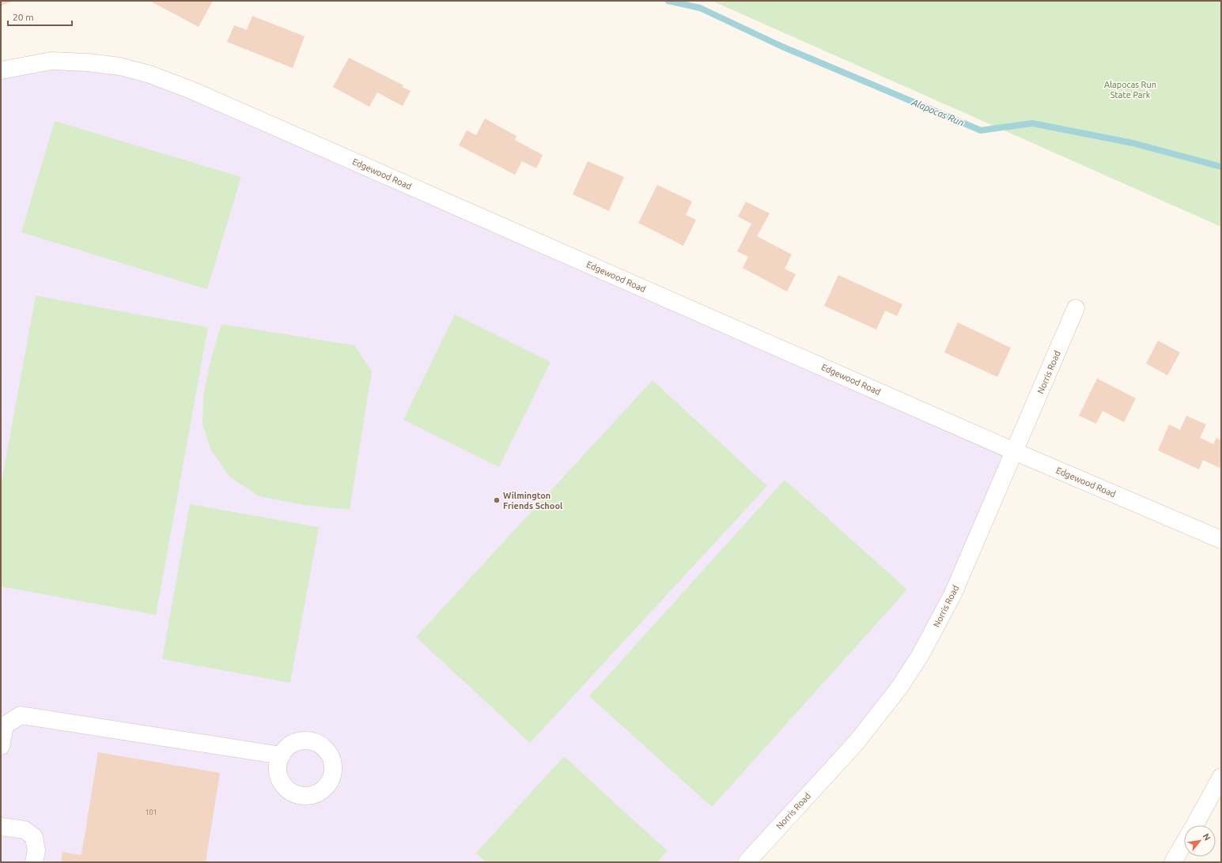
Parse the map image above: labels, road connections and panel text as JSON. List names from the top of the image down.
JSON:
{
  "streets": {
    "street": ["Edgewood Road", "Norris Road"]
  },
  "crossings": [
    ["Edgewood Road", "Norris Road"]
  ],
  "water": ["Alapocas Run"],
  "parks": ["Alapocas Run State Park"],
  "places": ["Wilmington Friends School"],
  "house_numbers": ["101"],
  "scale_bar": "20 m",
  "north": "top right"
}
